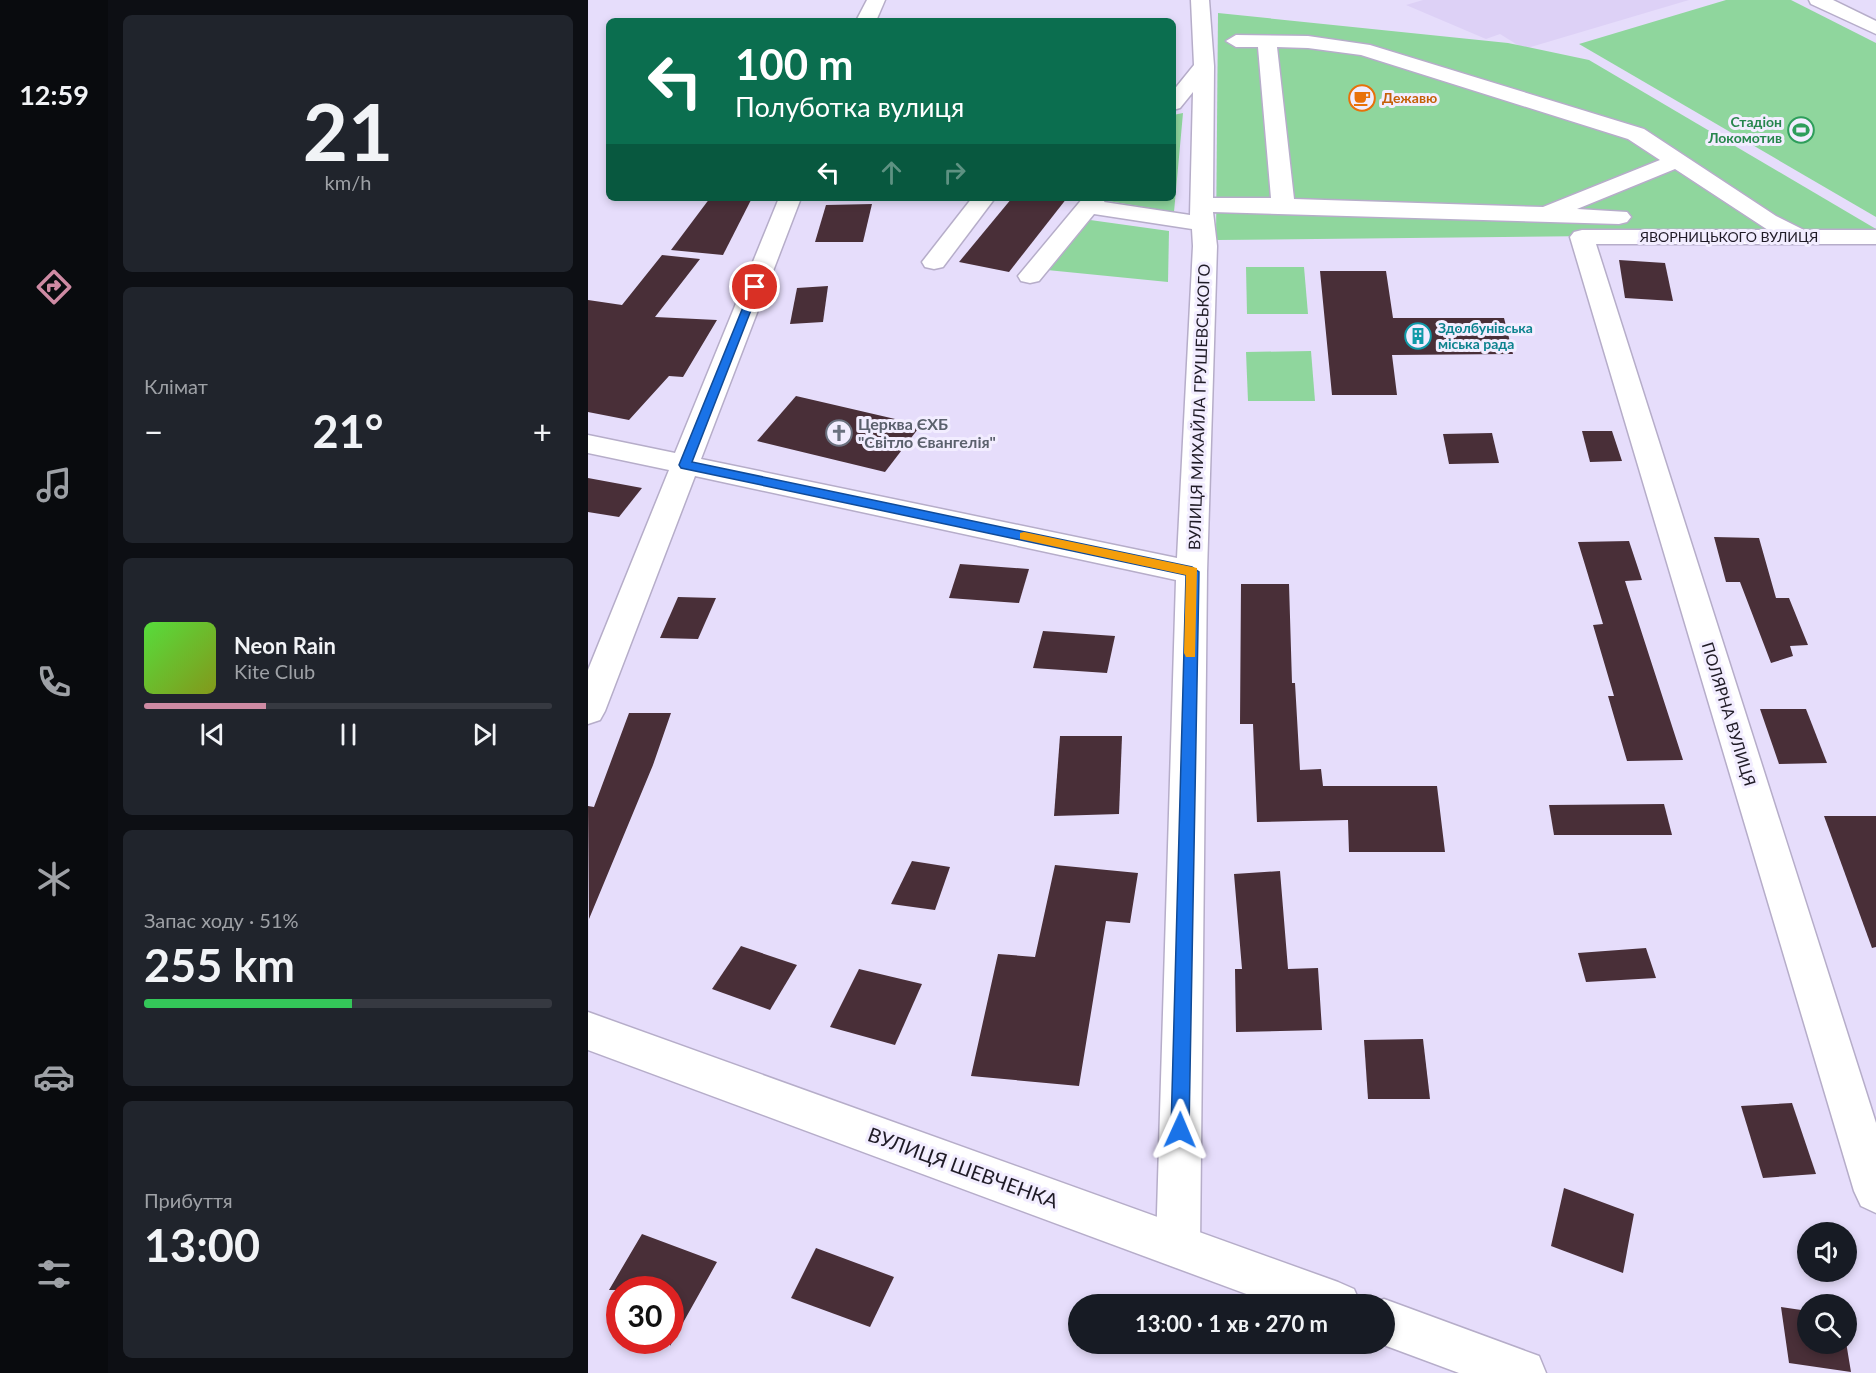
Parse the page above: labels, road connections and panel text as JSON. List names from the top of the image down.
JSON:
{
  "streets": {
    "street": [
      "ЯВОРНИЦЬКОГО ВУЛИЦЯ",
      "ВУЛИЦЯ МИХАЙЛА ГРУШЕВСЬКОГО",
      "ПОЛЯРНА ВУЛИЦЯ",
      "ВУЛИЦЯ ШЕВЧЕНКА"
    ]
  },
  "crossings": [
    ["ЯВОРНИЦЬКОГО ВУЛИЦЯ", "ПОЛЯРНА ВУЛИЦЯ"],
    ["ВУЛИЦЯ МИХАЙЛА ГРУШЕВСЬКОГО", "ВУЛИЦЯ ШЕВЧЕНКА"]
  ],
  "places": {
    "cafe": ["Дежавю"],
    "sports": ["Стадіон Локомотив"],
    "building": ["Здолбунівська міська рада"],
    "church": ["Церква ЄХБ \"Світло Євангелія\""]
  },
  "page": {
    "tabs": "12:59",
    "tile": [
      ["21", "km/h"],
      "Клімат",
      ["Запас ходу · 51%", "255 km"],
      ["Прибуття", "13:00"]
    ],
    "turn": ["100 m", "Полуботка вулиця"],
    "heat": ["−", "21°", "+"],
    "song": ["Neon Rain", "Kite Club"],
    "limit": "30",
    "trip": "13:00 · 1 хв · 270 m"
  }
}
